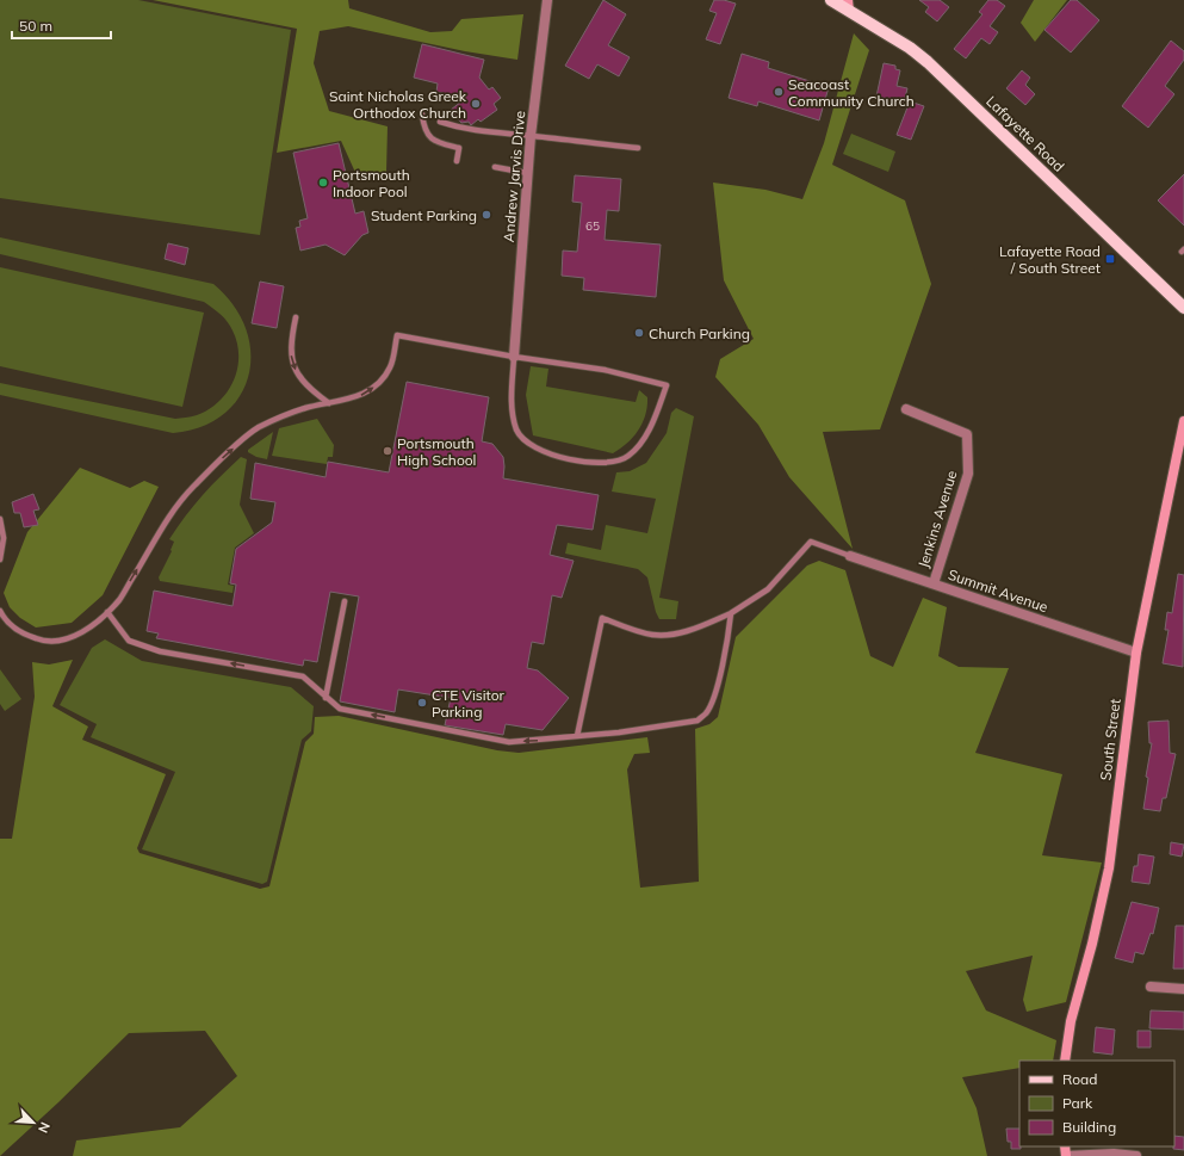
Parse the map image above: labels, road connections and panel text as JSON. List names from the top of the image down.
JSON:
{
  "streets": {
    "main road": ["Lafayette Road"],
    "street": [
      "Andrew Jarvis Drive",
      "Jenkins Avenue",
      "Summit Avenue",
      "South Street"
    ]
  },
  "crossings": [
    ["Jenkins Avenue", "Summit Avenue"],
    ["Summit Avenue", "South Street"]
  ],
  "places": {
    "other": [
      "Seacoast Community Church",
      "Saint Nicholas Greek Orthodox Church",
      "Portsmouth Indoor Pool",
      "Student Parking",
      "Church Parking",
      "Portsmouth High School",
      "CTE Visitor Parking"
    ],
    "transit": ["Lafayette Road / South Street"]
  },
  "house_numbers": ["65"],
  "legend": ["Road", "Park", "Building"],
  "scale_bar": "50 m",
  "north": "bottom right"
}
